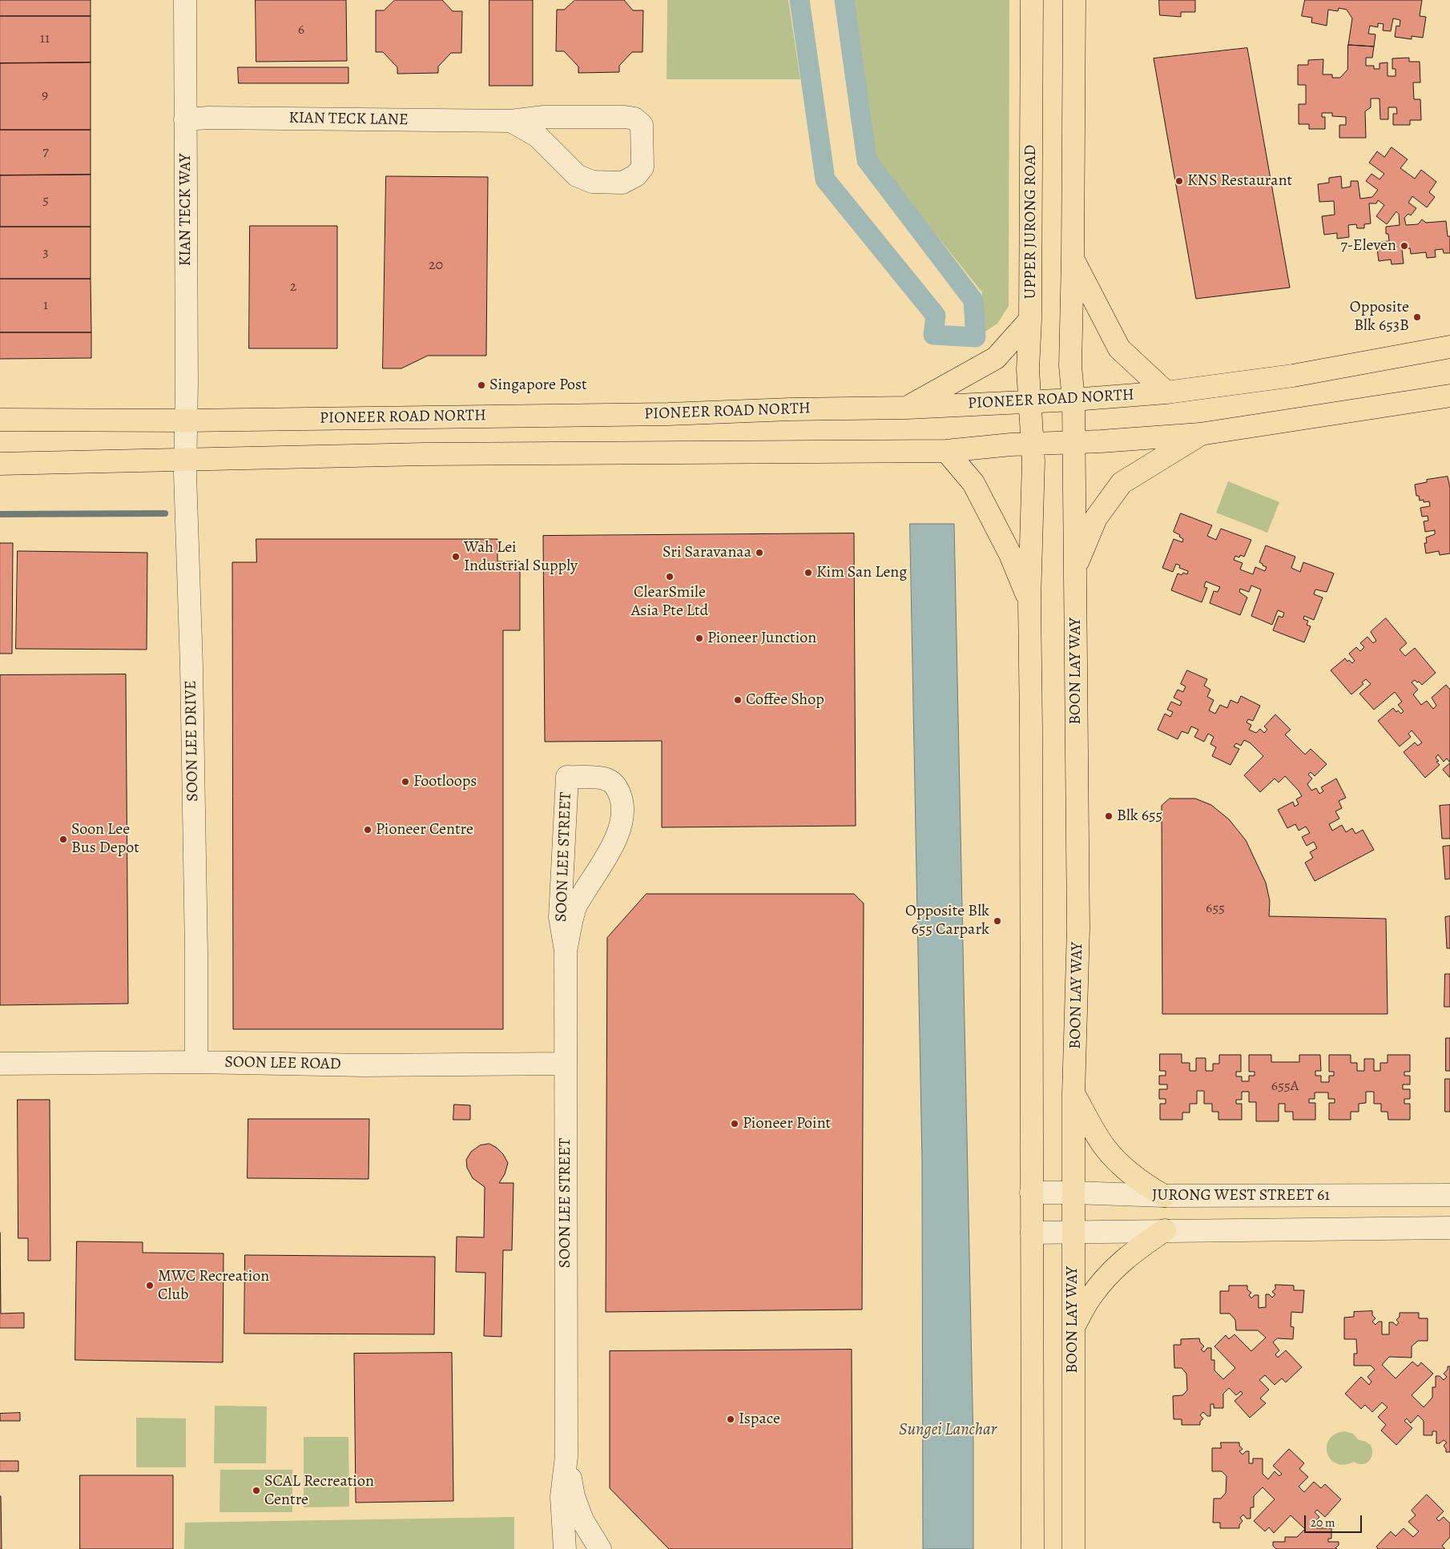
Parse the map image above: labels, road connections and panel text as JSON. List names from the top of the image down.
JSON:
{
  "streets": {
    "main road": ["UPPER JURONG ROAD", "PIONEER ROAD NORTH", "BOON LAY WAY"],
    "street": [
      "KIAN TECK LANE",
      "KIAN TECK WAY",
      "SOON LEE DRIVE",
      "SOON LEE STREET",
      "SOON LEE ROAD",
      "JURONG WEST STREET 61"
    ]
  },
  "crossings": [
    ["KIAN TECK LANE", "KIAN TECK WAY"],
    ["KIAN TECK WAY", "PIONEER ROAD NORTH"],
    ["KIAN TECK WAY", "SOON LEE DRIVE"],
    ["UPPER JURONG ROAD", "PIONEER ROAD NORTH"],
    ["PIONEER ROAD NORTH", "SOON LEE DRIVE"],
    ["BOON LAY WAY", "JURONG WEST STREET 61"],
    ["SOON LEE DRIVE", "SOON LEE ROAD"],
    ["SOON LEE STREET", "SOON LEE ROAD"]
  ],
  "water": ["Sungei Lanchar"],
  "places": [
    "KNS Restaurant",
    "7-Eleven",
    "Opposite Blk 653B",
    "Singapore Post",
    "Sri Saravanaa",
    "Wah Lei Industrial Supply",
    "Kim San Leng",
    "ClearSmile Asia Pte Ltd",
    "Pioneer Junction",
    "Coffee Shop",
    "Footloops",
    "Blk 655",
    "Pioneer Centre",
    "Soon Lee Bus Depot",
    "Opposite Blk 655 Carpark",
    "Pioneer Point",
    "MWC Recreation Club",
    "Ispace",
    "SCAL Recreation Centre"
  ],
  "house_numbers": [
    "6",
    "11",
    "9",
    "7",
    "5",
    "3",
    "20",
    "2",
    "1",
    "655",
    "655A"
  ],
  "scale_bar": "20 m"
}
